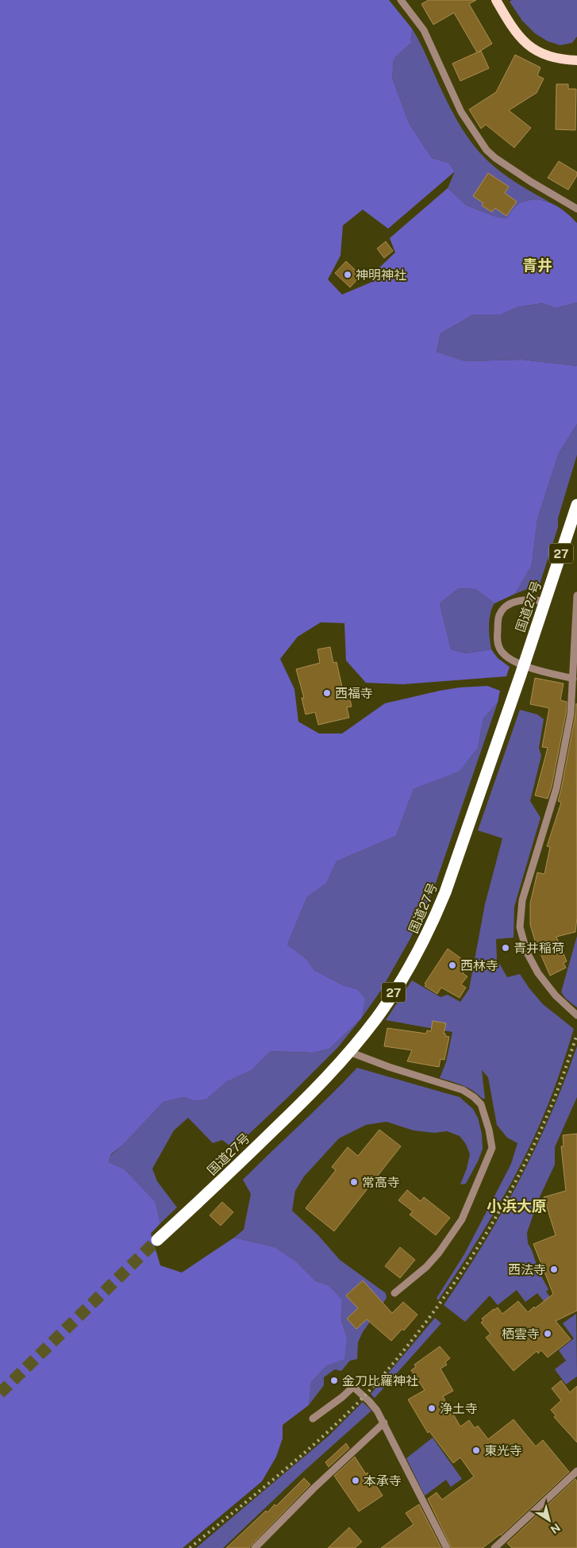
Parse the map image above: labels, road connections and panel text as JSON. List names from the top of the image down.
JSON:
{
  "streets": {
    "highway": ["27", "国道27号"]
  },
  "districts": ["青井", "小浜大原"],
  "places": [
    "神明神社",
    "西福寺",
    "青井稲荷",
    "西林寺",
    "常高寺",
    "西法寺",
    "栖雲寺",
    "金刀比羅神社",
    "浄土寺",
    "東光寺",
    "本承寺"
  ],
  "north": "bottom right"
}
